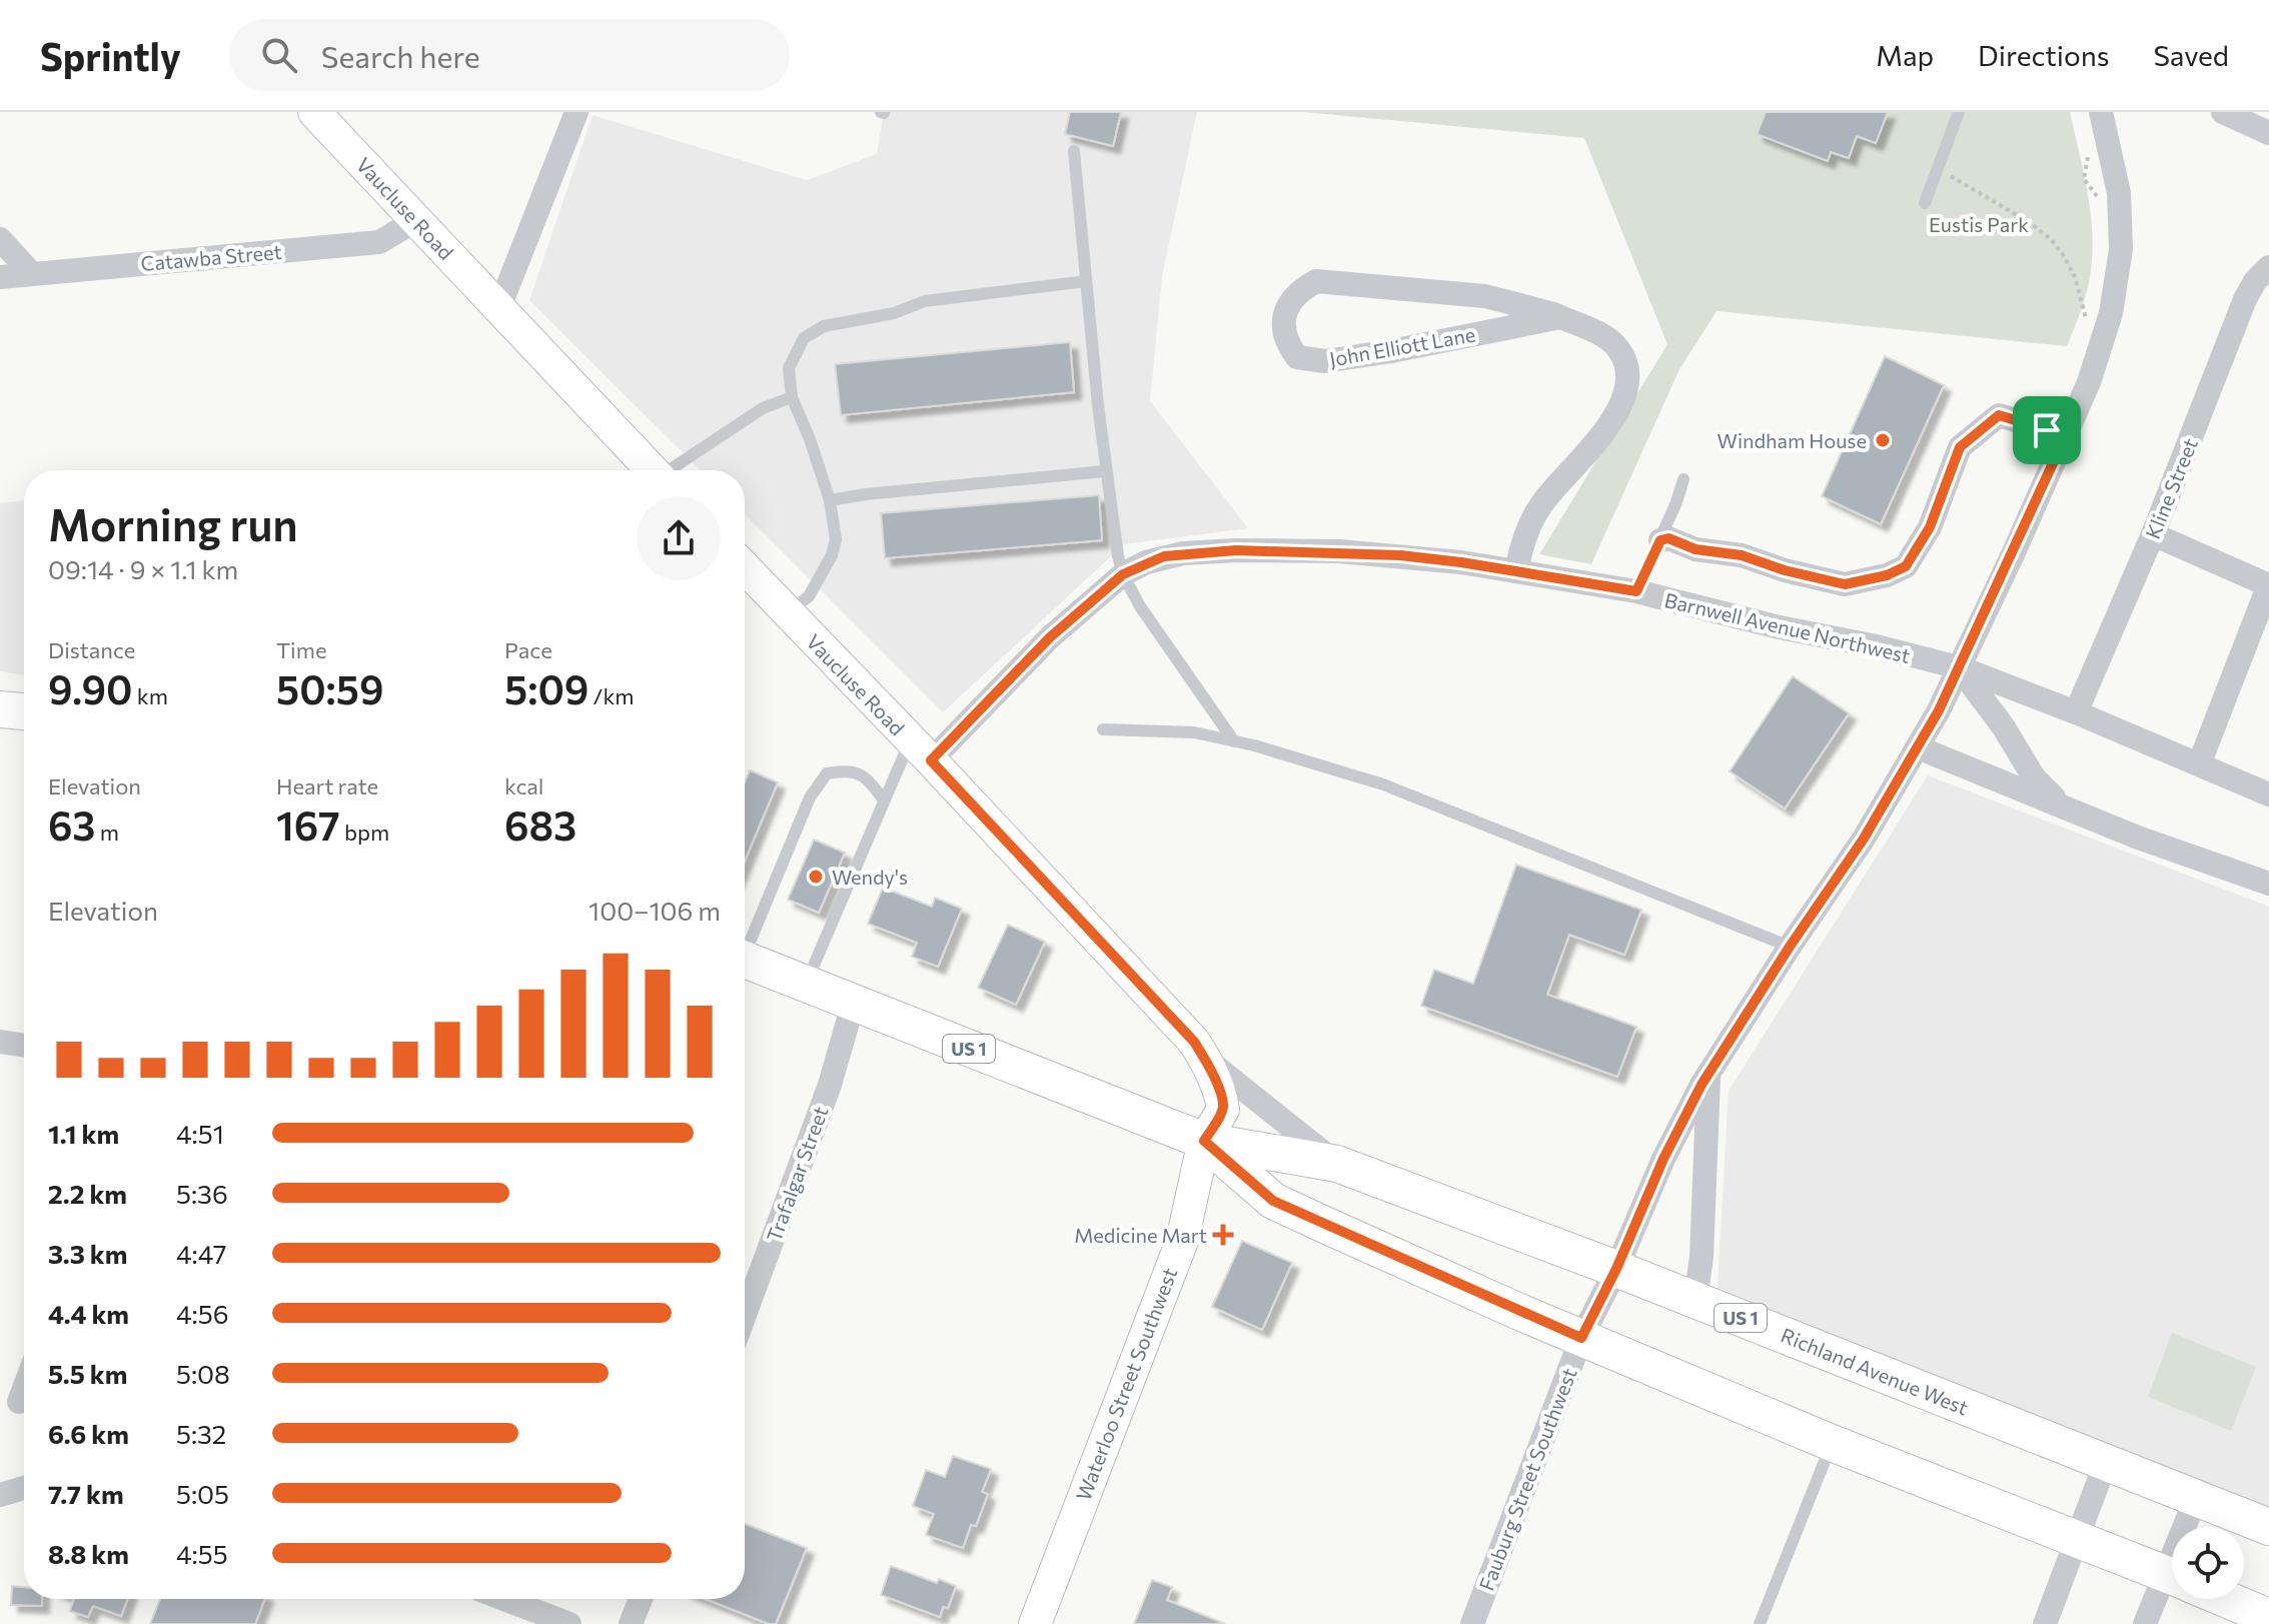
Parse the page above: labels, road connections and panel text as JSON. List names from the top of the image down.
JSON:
{
  "streets": {
    "main road": ["US 1", "Richland Avenue West"],
    "street": [
      "Vaucluse Road",
      "Catawba Street",
      "John Elliott Lane",
      "Kline Street",
      "Barnwell Avenue Northwest",
      "Trafalgar Street",
      "Waterloo Street Southwest",
      "Fauburg Street Southwest"
    ]
  },
  "crossings": [
    ["Vaucluse Road", "Catawba Street"],
    ["Vaucluse Road", "Barnwell Avenue Northwest"],
    ["Vaucluse Road", "Waterloo Street Southwest"],
    ["John Elliott Lane", "Barnwell Avenue Northwest"],
    ["Kline Street", "Barnwell Avenue Northwest"],
    ["Barnwell Avenue Northwest", "Fauburg Street Southwest"],
    ["Trafalgar Street", "Richland Avenue West"],
    ["Richland Avenue West", "Waterloo Street Southwest"],
    ["Richland Avenue West", "Fauburg Street Southwest"]
  ],
  "parks": ["Eustis Park"],
  "places": {
    "other": ["Windham House", "Wendy's"],
    "health": ["Medicine Mart"]
  },
  "page": {
    "header": "Sprintly",
    "search": "Search here",
    "nav": ["Map", "Directions", "Saved"],
    "heading": ["Morning run", "09:14 · 9 × 1.1 km"],
    "stats": [
      ["Distance", "9.90 km"],
      ["Time", "50:59"],
      ["Pace", "5:09 /km"],
      ["Elevation", "63 m"],
      ["Heart rate", "167 bpm"],
      ["kcal", "683"]
    ],
    "chart": ["Elevation", "100–106 m"],
    "list": [
      {
        "name": "1.1 km",
        "note": "4:51"
      },
      {
        "name": "2.2 km",
        "note": "5:36"
      },
      {
        "name": "3.3 km",
        "note": "4:47"
      },
      {
        "name": "4.4 km",
        "note": "4:56"
      },
      {
        "name": "5.5 km",
        "note": "5:08"
      },
      {
        "name": "6.6 km",
        "note": "5:32"
      },
      {
        "name": "7.7 km",
        "note": "5:05"
      },
      {
        "name": "8.8 km",
        "note": "4:55"
      }
    ]
  }
}
